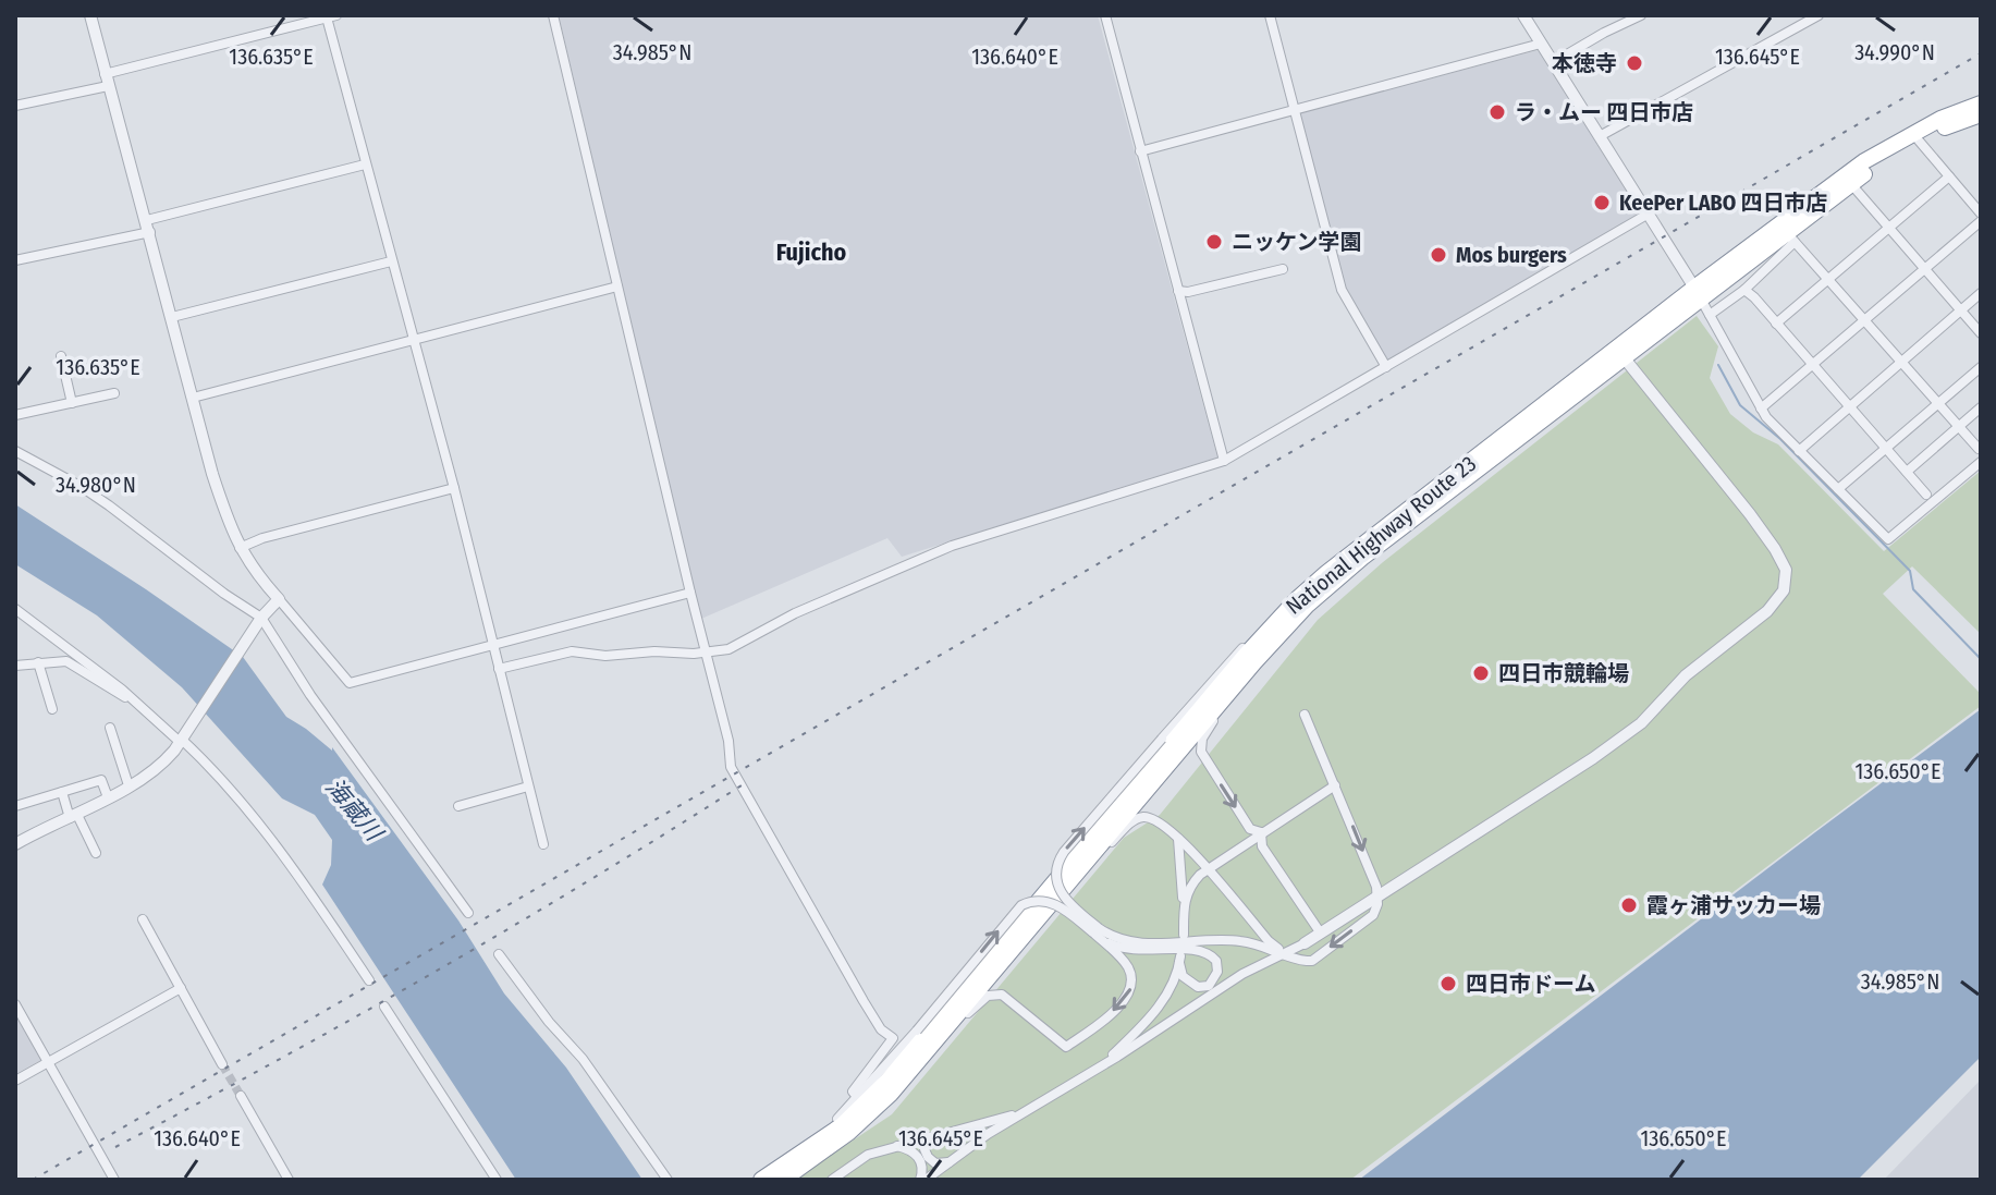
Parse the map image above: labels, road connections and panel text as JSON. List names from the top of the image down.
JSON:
{
  "streets": {
    "highway": ["National Highway Route 23"]
  },
  "districts": ["Fujicho"],
  "water": ["海蔵川"],
  "places": [
    "本徳寺",
    "ラ・ムー 四日市店",
    "KeePer LABO 四日市店",
    "ニッケン学園",
    "Mos burgers",
    "四日市競輪場",
    "霞ヶ浦サッカー場",
    "四日市ドーム"
  ],
  "coordinates": [
    "34.985°N",
    "34.990°N",
    "136.635°E",
    "136.640°E",
    "136.645°E",
    "34.980°N",
    "136.650°E"
  ]
}
